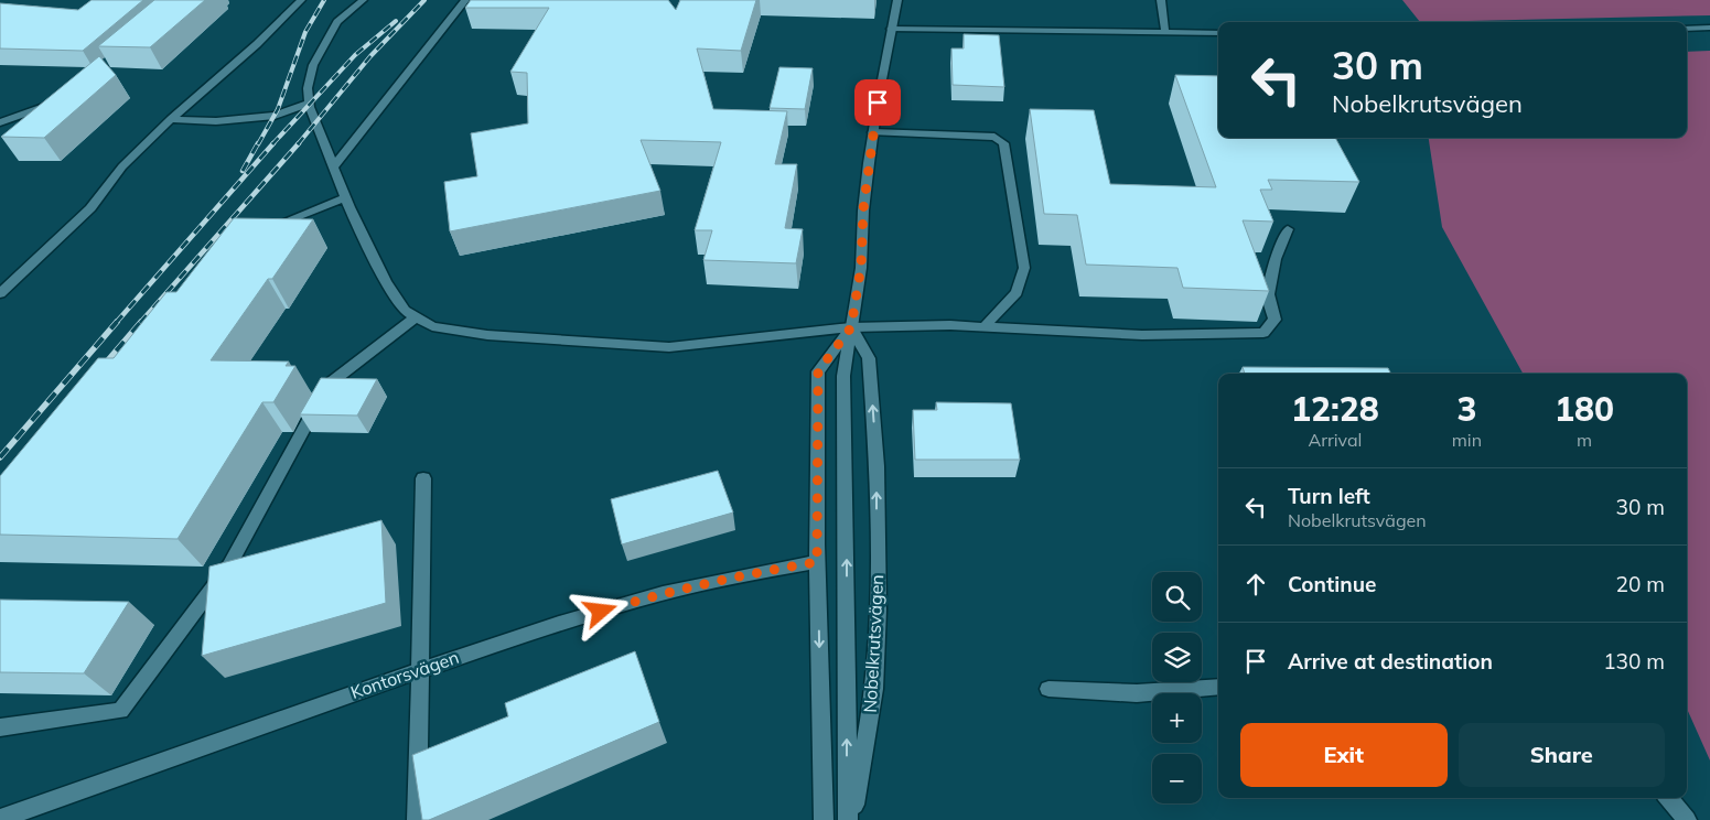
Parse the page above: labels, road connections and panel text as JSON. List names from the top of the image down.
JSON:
{
  "streets": {
    "street": ["Nobelkrutsvägen", "Kontorsvägen"]
  },
  "page": {
    "turn": ["30 m", "Nobelkrutsvägen"],
    "eta": [
      "12:28",
      "Arrival",
      "3",
      "min",
      "180",
      "m"
    ],
    "list": [
      {
        "name": "Turn left",
        "note": "Nobelkrutsvägen",
        "value": "30 m"
      },
      {
        "name": "Continue",
        "value": "20 m"
      },
      {
        "name": "Arrive at destination",
        "value": "130 m"
      }
    ],
    "map_buttons": ["+", "−"],
    "buttons": ["Exit", "Share"]
  }
}
